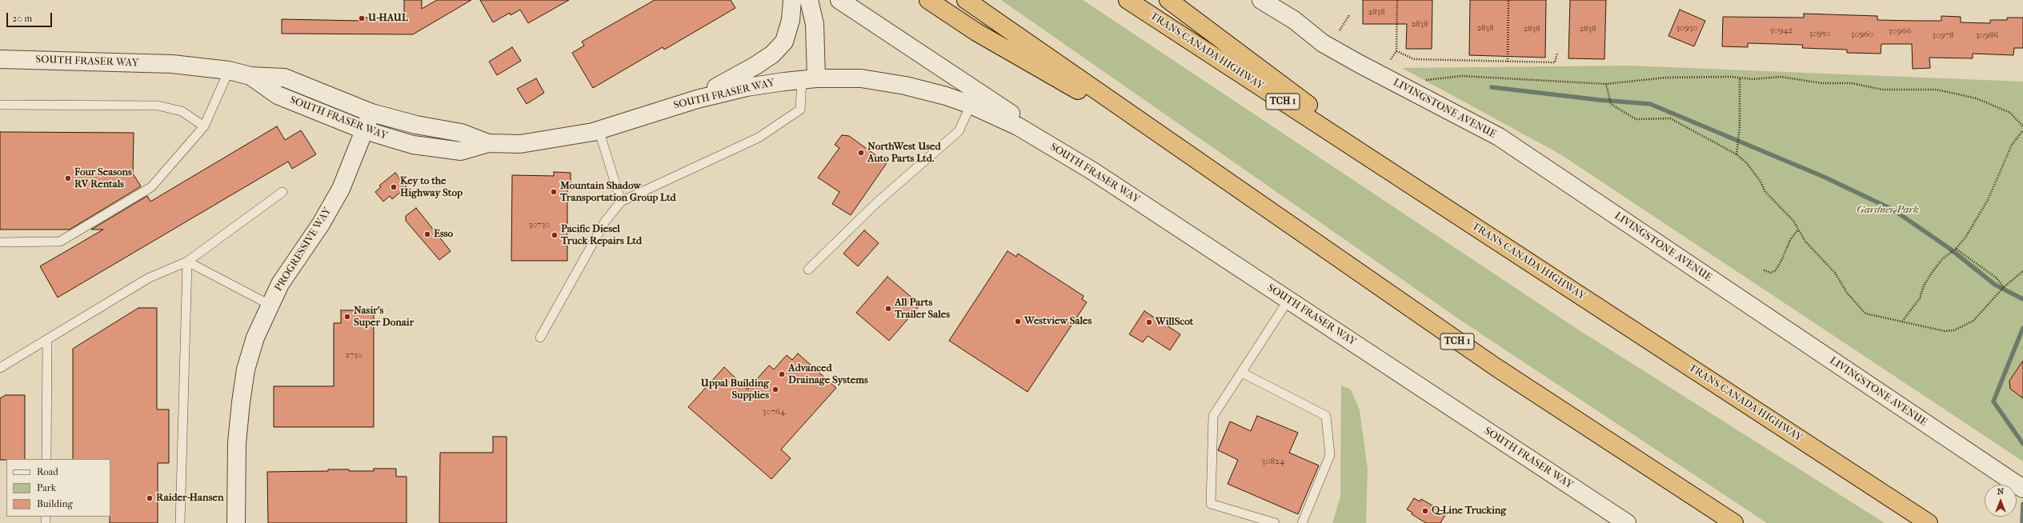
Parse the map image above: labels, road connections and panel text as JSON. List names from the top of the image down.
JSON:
{
  "streets": {
    "highway": ["TRANS-CANADA HIGHWAY", "TCH 1"],
    "street": ["SOUTH FRASER WAY", "LIVINGSTONE AVENUE", "PROGRESSIVE WAY"]
  },
  "crossings": [
    ["SOUTH FRASER WAY", "PROGRESSIVE WAY"]
  ],
  "parks": ["Gardner Park"],
  "places": [
    "U-HAUL",
    "NorthWest Used Auto Parts Ltd.",
    "Four Seasons RV Rentals",
    "Key to the Highway Stop",
    "Mountain Shadow Transportation Group Ltd",
    "Esso",
    "Pacific Diesel Truck Repairs Ltd",
    "All Parts Trailer Sales",
    "Nasir's Super Donair",
    "Westview Sales",
    "WillScot",
    "Advanced Drainage Systems",
    "Uppal Building Supplies",
    "Raider-Hansen",
    "Q-Line Trucking"
  ],
  "house_numbers": [
    "2838",
    "2838",
    "2838",
    "30930",
    "2838",
    "2838",
    "30942",
    "30966",
    "30950",
    "30960",
    "30978",
    "30986",
    "30730",
    "2730",
    "30764",
    "30824"
  ],
  "legend": ["Road", "Park", "Building"],
  "scale_bar": "20 m",
  "north": "top"
}
